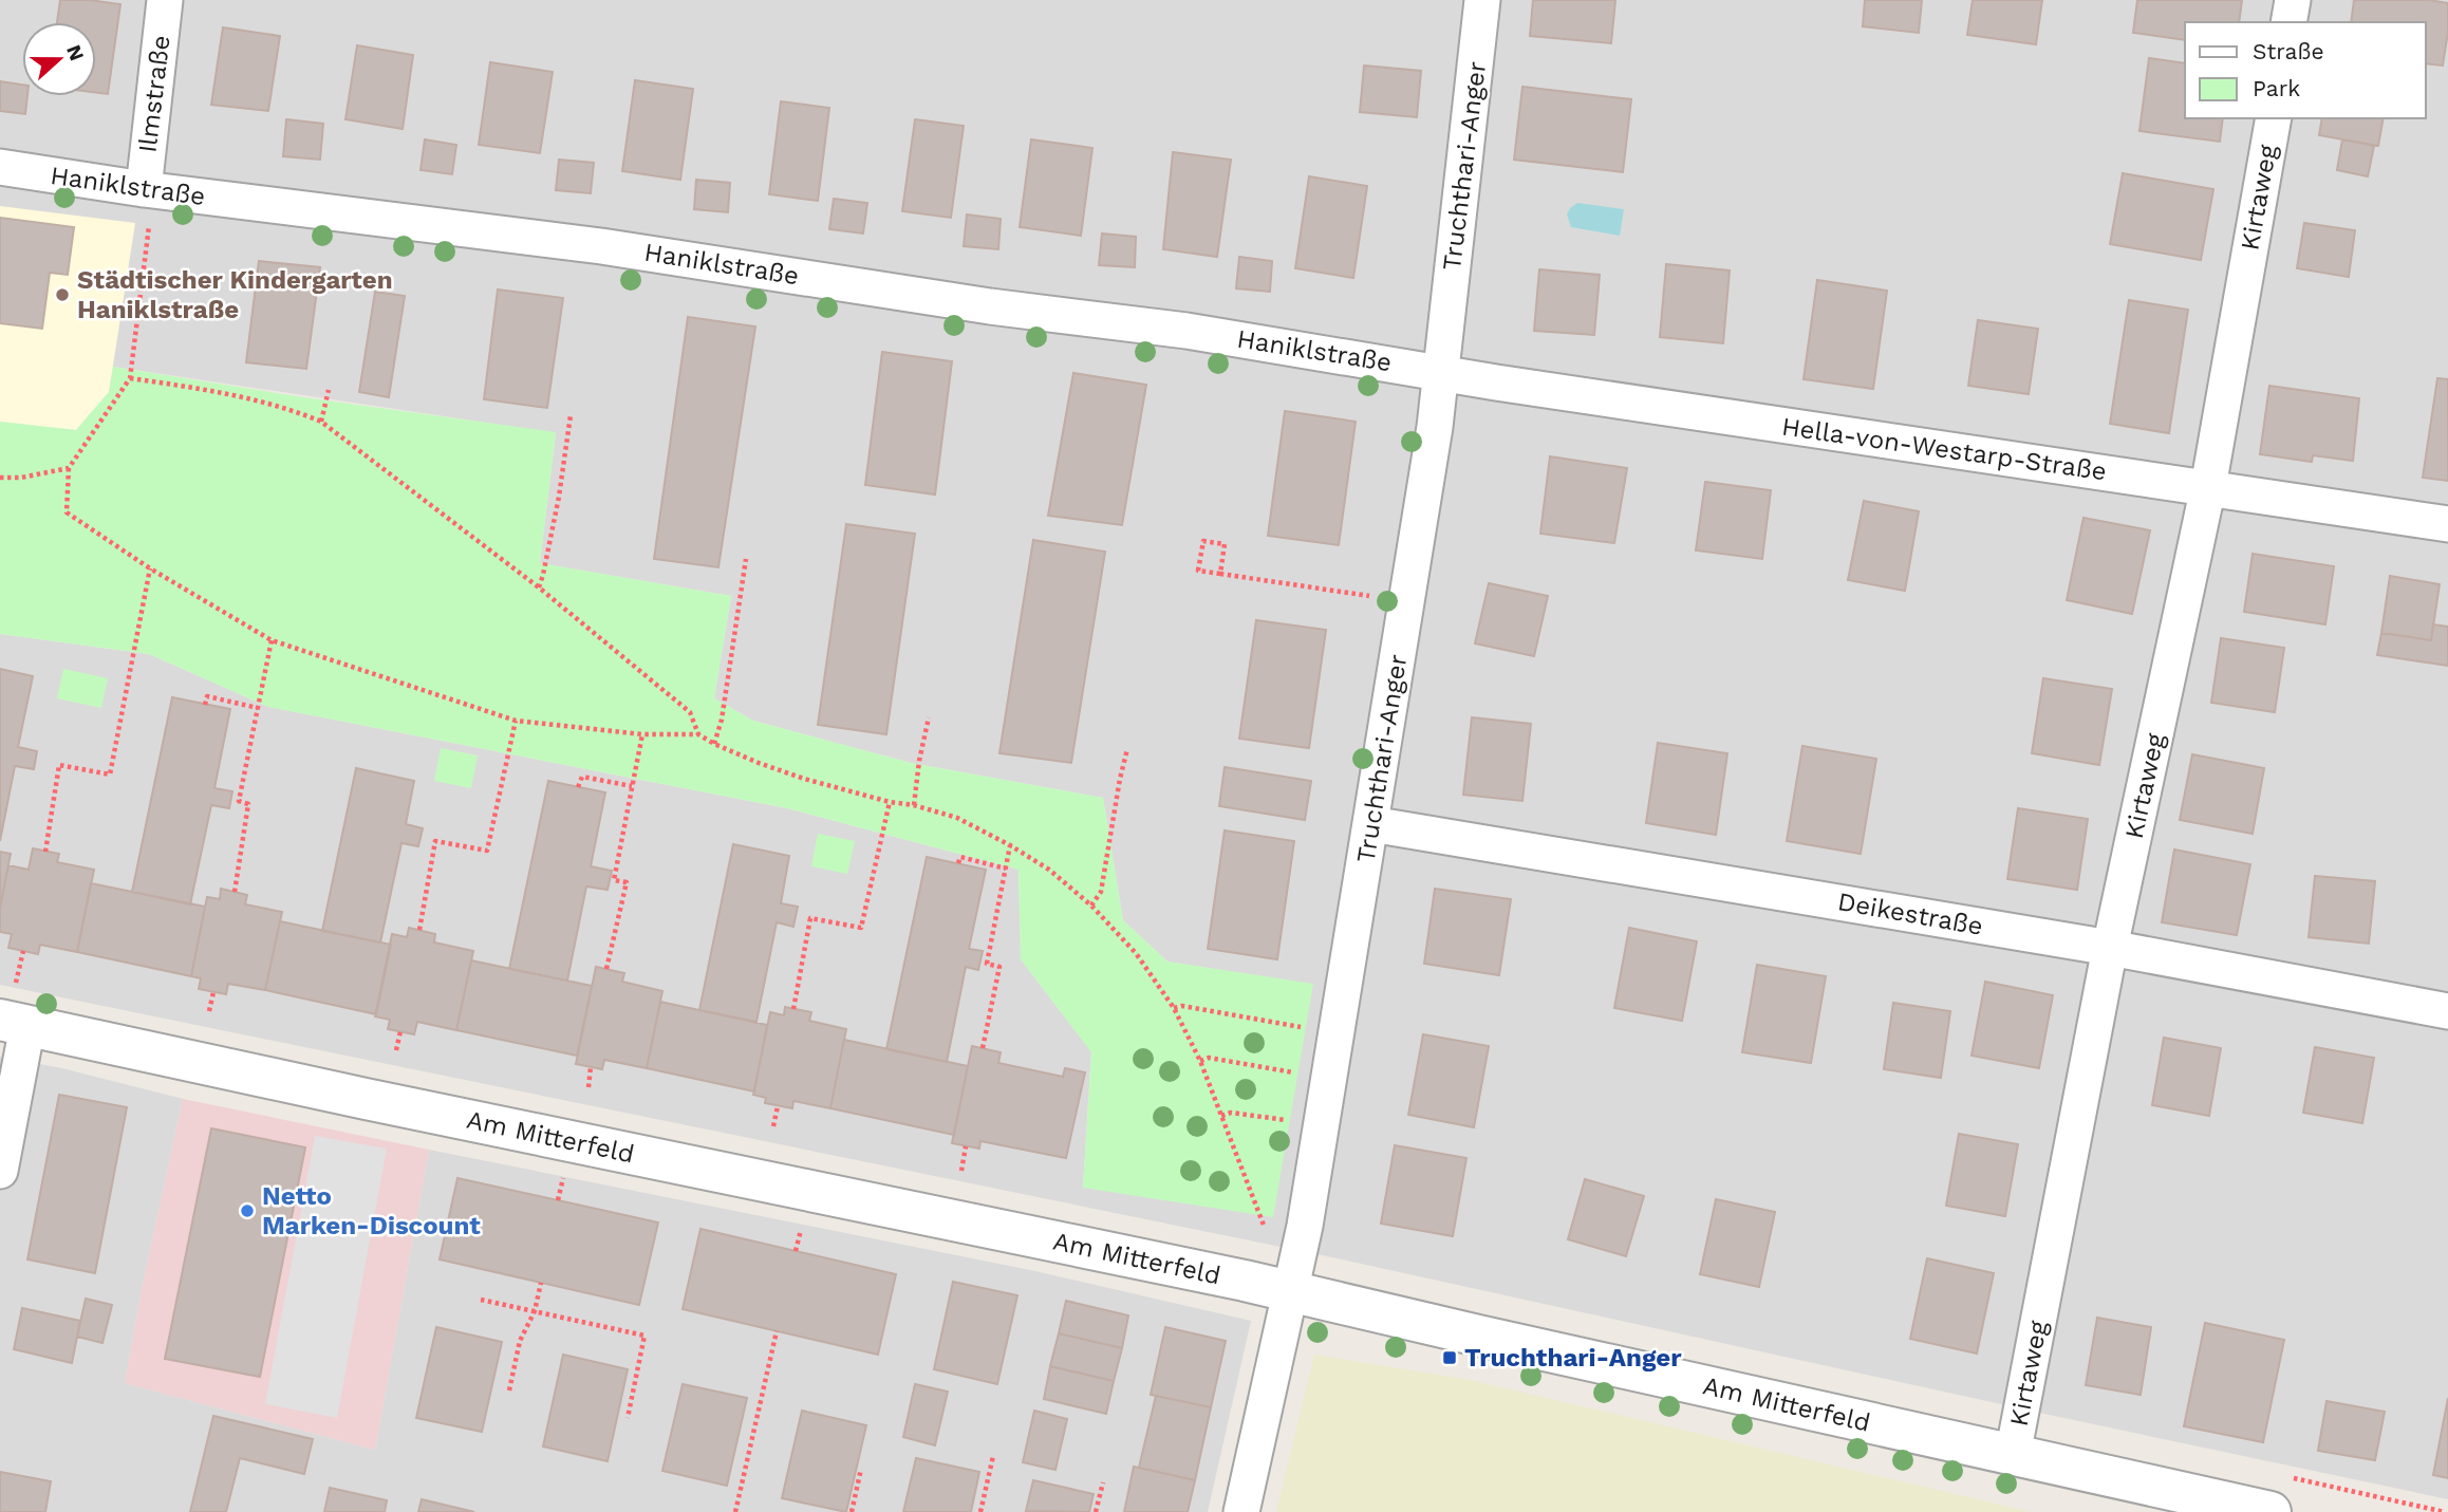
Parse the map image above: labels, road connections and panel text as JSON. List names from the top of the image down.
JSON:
{
  "streets": {
    "street": [
      "Ilmstraße",
      "Truchthari-Anger",
      "Haniklstraße",
      "Kirtaweg",
      "Hella-von-Westarp-Straße",
      "Deikestraße",
      "Am Mitterfeld"
    ]
  },
  "crossings": [
    ["Ilmstraße", "Haniklstraße"],
    ["Truchthari-Anger", "Haniklstraße"],
    ["Truchthari-Anger", "Hella-von-Westarp-Straße"],
    ["Truchthari-Anger", "Deikestraße"],
    ["Truchthari-Anger", "Am Mitterfeld"],
    ["Haniklstraße", "Hella-von-Westarp-Straße"],
    ["Kirtaweg", "Hella-von-Westarp-Straße"],
    ["Kirtaweg", "Deikestraße"],
    ["Kirtaweg", "Am Mitterfeld"]
  ],
  "places": {
    "other": ["Städtischer Kindergarten Haniklstraße", "Netto Marken-Discount"],
    "transit": ["Truchthari-Anger"]
  },
  "legend": ["Straße", "Park"],
  "north": "right"
}
